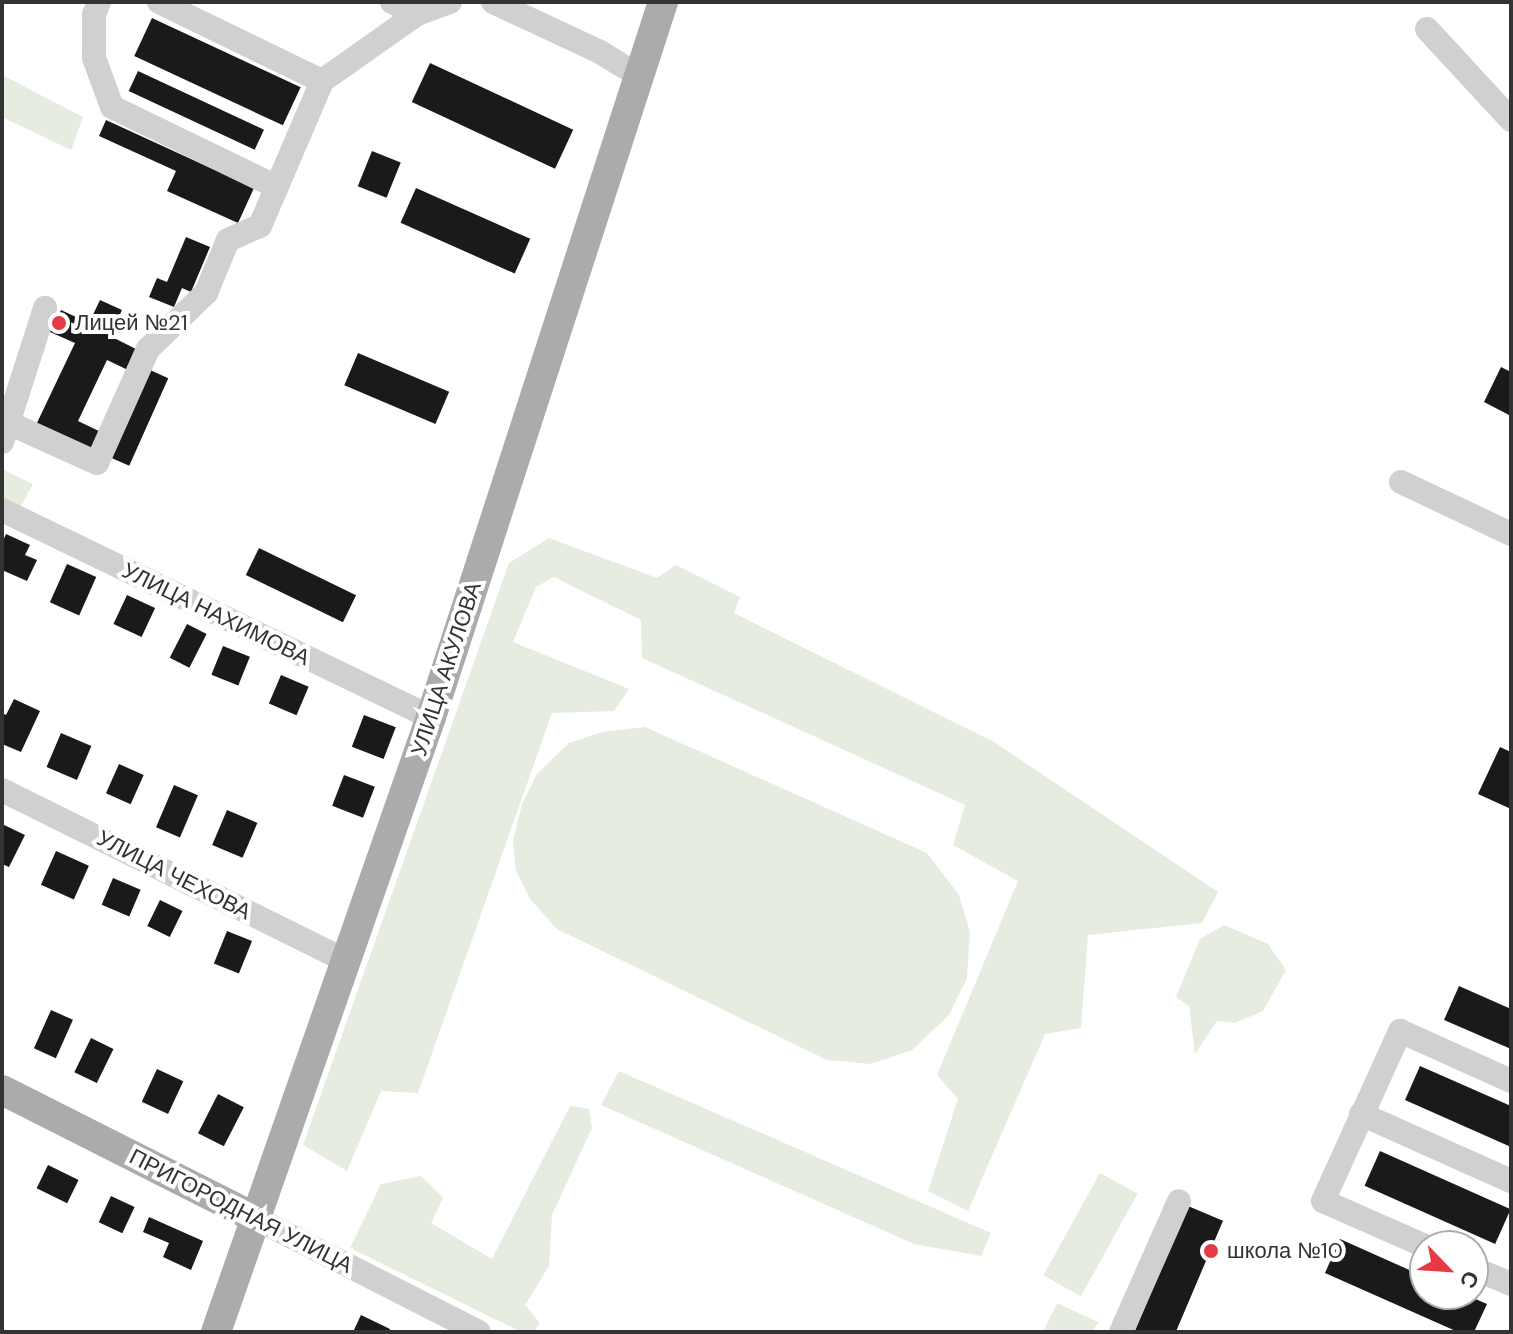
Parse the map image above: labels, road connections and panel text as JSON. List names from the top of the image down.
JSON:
{
  "streets": {
    "main road": ["УЛИЦА АКУЛОВА", "ПРИГОРОДНАЯ УЛИЦА"],
    "street": ["УЛИЦА НАХИМОВА", "УЛИЦА ЧЕХОВА"]
  },
  "crossings": [
    ["УЛИЦА НАХИМОВА", "УЛИЦА АКУЛОВА"],
    ["УЛИЦА АКУЛОВА", "УЛИЦА ЧЕХОВА"],
    ["УЛИЦА АКУЛОВА", "ПРИГОРОДНАЯ УЛИЦА"]
  ],
  "places": ["Лицей №21", "школа №10"],
  "north": "bottom right"
}
